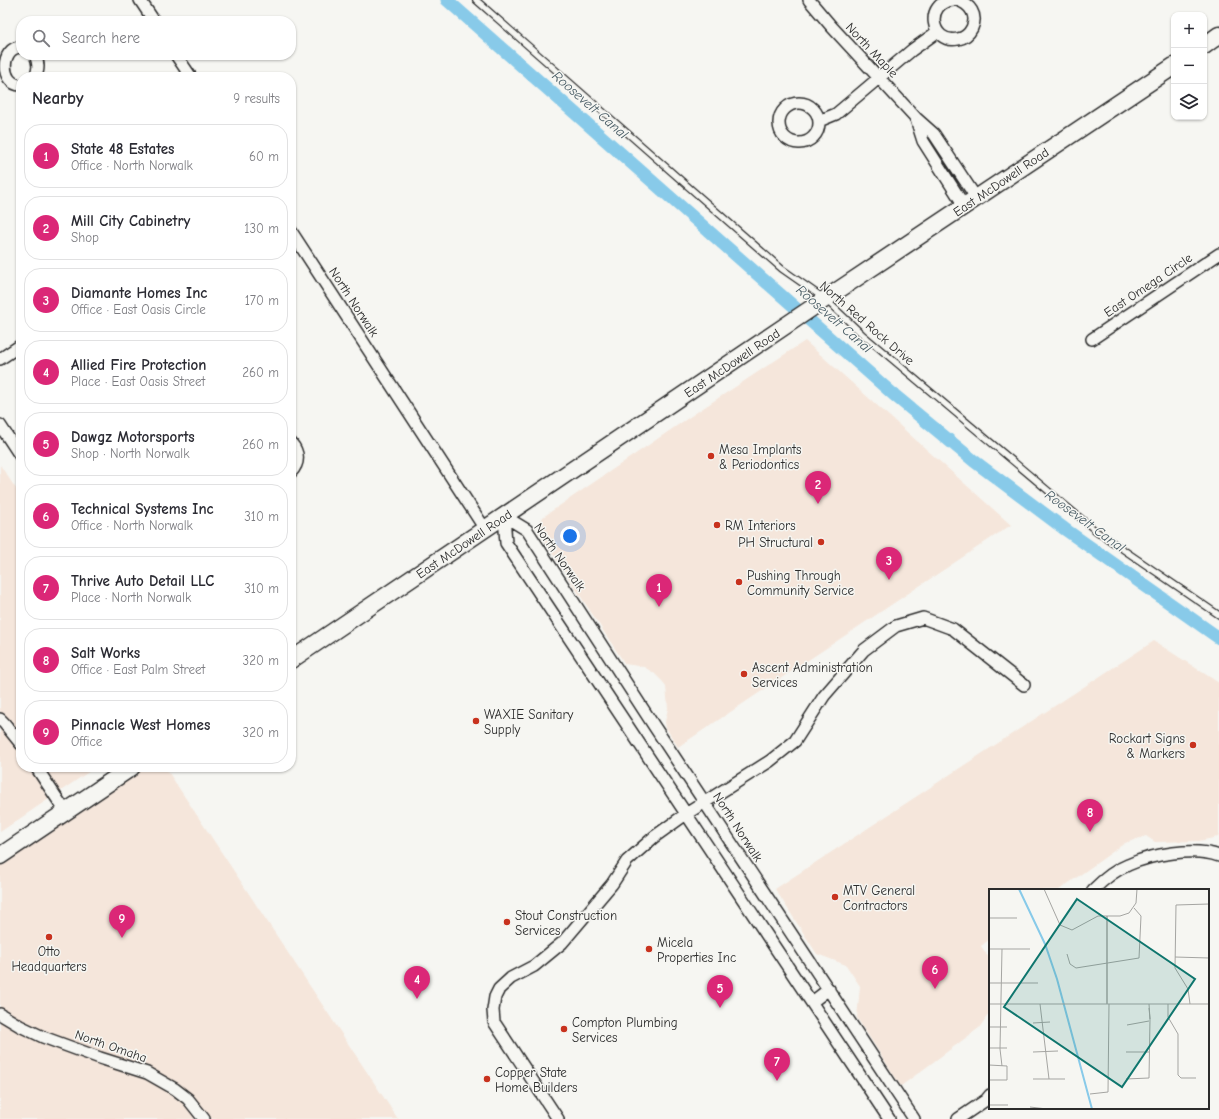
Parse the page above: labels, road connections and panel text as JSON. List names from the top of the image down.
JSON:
{
  "streets": {
    "main road": ["East McDowell Road"],
    "street": [
      "North Maple",
      "East Omega Circle",
      "North Norwalk",
      "North Omaha"
    ],
    "lane": ["North Red Rock Drive"]
  },
  "crossings": [
    ["North Maple", "East McDowell Road"],
    ["East McDowell Road", "North Norwalk"],
    ["East McDowell Road", "North Red Rock Drive"]
  ],
  "water": ["Roosevelt Canal"],
  "places": [
    "Mesa Implants & Periodontics",
    "RM Interiors",
    "PH Structural",
    "Pushing Through Community Service",
    "Ascent Administration Services",
    "WAXIE Sanitary Supply",
    "Rockart Signs & Markers",
    "MTV General Contractors",
    "Stout Construction Services",
    "Otto Headquarters",
    "Micela Properties Inc",
    "Compton Plumbing Services",
    "Copper State Home Builders"
  ],
  "page": {
    "map_buttons": ["+", "−"],
    "search": "Search here",
    "heading": ["Nearby", "9 results"],
    "list": [
      {
        "mark": "1",
        "name": "State 48 Estates",
        "note": "Office · North Norwalk",
        "value": "60 m"
      },
      {
        "mark": "2",
        "name": "Mill City Cabinetry",
        "note": "Shop",
        "value": "130 m"
      },
      {
        "mark": "3",
        "name": "Diamante Homes Inc",
        "note": "Office · East Oasis Circle",
        "value": "170 m"
      },
      {
        "mark": "4",
        "name": "Allied Fire Protection",
        "note": "Place · East Oasis Street",
        "value": "260 m"
      },
      {
        "mark": "5",
        "name": "Dawgz Motorsports",
        "note": "Shop · North Norwalk",
        "value": "260 m"
      },
      {
        "mark": "6",
        "name": "Technical Systems Inc",
        "note": "Office · North Norwalk",
        "value": "310 m"
      },
      {
        "mark": "7",
        "name": "Thrive Auto Detail LLC",
        "note": "Place · North Norwalk",
        "value": "310 m"
      },
      {
        "mark": "8",
        "name": "Salt Works",
        "note": "Office · East Palm Street",
        "value": "320 m"
      },
      {
        "mark": "9",
        "name": "Pinnacle West Homes",
        "note": "Office",
        "value": "320 m"
      }
    ],
    "pins": [
      "2",
      "3",
      "1",
      "8",
      "9",
      "6",
      "4",
      "5",
      "7"
    ]
  }
}
